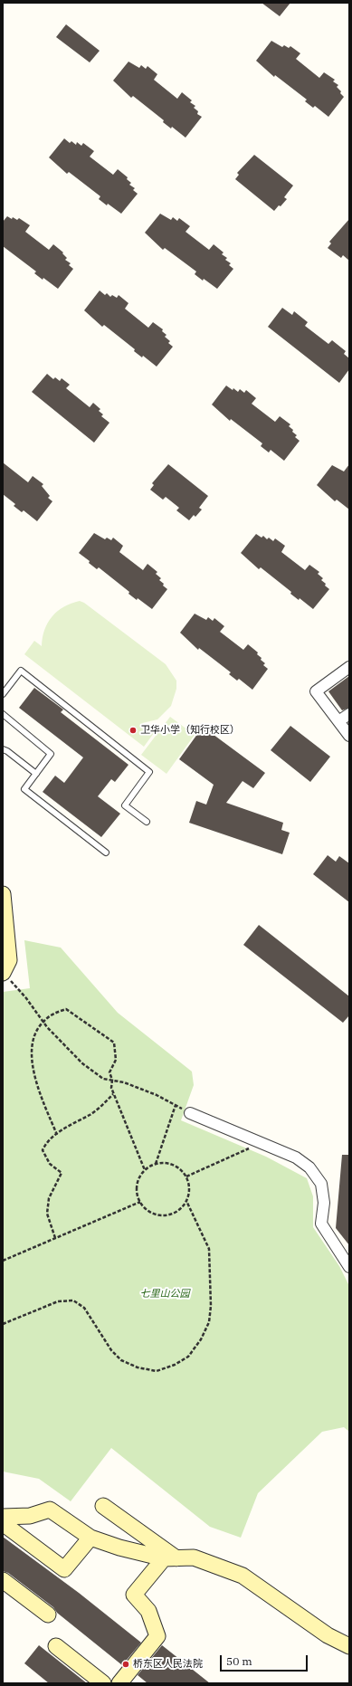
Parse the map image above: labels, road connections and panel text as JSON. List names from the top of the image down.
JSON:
{
  "parks": ["七里山公园"],
  "places": ["卫华小学（知行校区）", "桥东区人民法院"],
  "scale_bar": "50 m"
}
